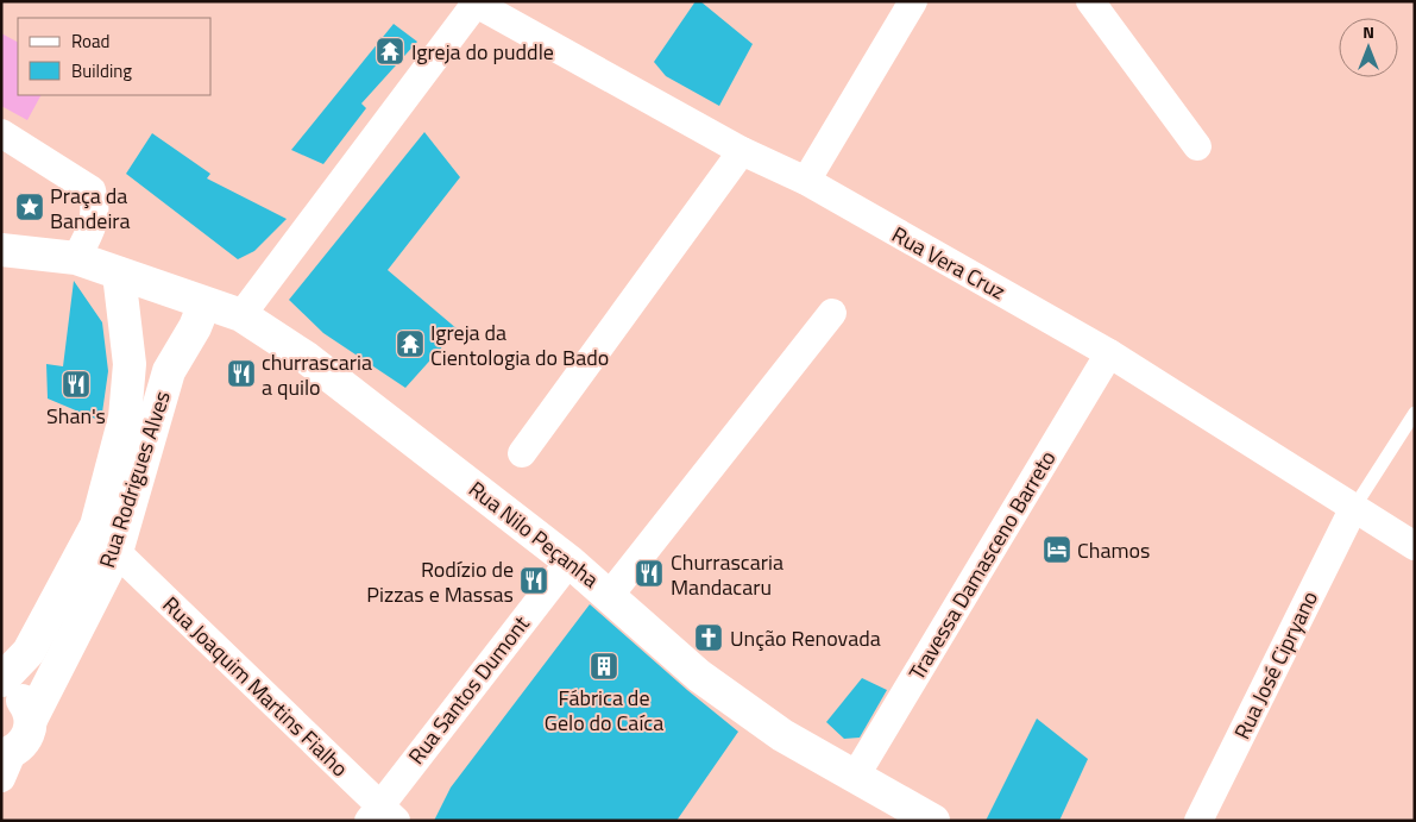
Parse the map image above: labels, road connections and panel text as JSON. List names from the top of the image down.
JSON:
{
  "streets": {
    "main road": ["Rua Rodrigues Alves", "Rua Nilo Peçanha"],
    "street": [
      "Rua Vera Cruz",
      "Travessa Damasceno Barreto",
      "Rua José Cipryano",
      "Rua Joaquim Martins Fialho",
      "Rua Santos Dumont"
    ]
  },
  "crossings": [
    ["Rua Vera Cruz", "Travessa Damasceno Barreto"],
    ["Rua Vera Cruz", "Rua José Cipryano"],
    ["Rua Rodrigues Alves", "Rua Nilo Peçanha"],
    ["Rua Rodrigues Alves", "Rua Joaquim Martins Fialho"],
    ["Rua Nilo Peçanha", "Travessa Damasceno Barreto"],
    ["Rua Nilo Peçanha", "Rua Santos Dumont"],
    ["Rua Joaquim Martins Fialho", "Rua Santos Dumont"]
  ],
  "places": {
    "temple": ["Igreja do puddle", "Igreja da Cientologia do Bado"],
    "place": ["Praça da Bandeira"],
    "restaurant": [
      "churrascaria a quilo",
      "Shan's",
      "Churrascaria Mandacaru",
      "Rodízio de Pizzas e Massas"
    ],
    "hotel": ["Chamos"],
    "church": ["Unção Renovada"],
    "building": ["Fábrica de Gelo do Caíca"]
  },
  "legend": ["Road", "Building"],
  "north": "top"
}
